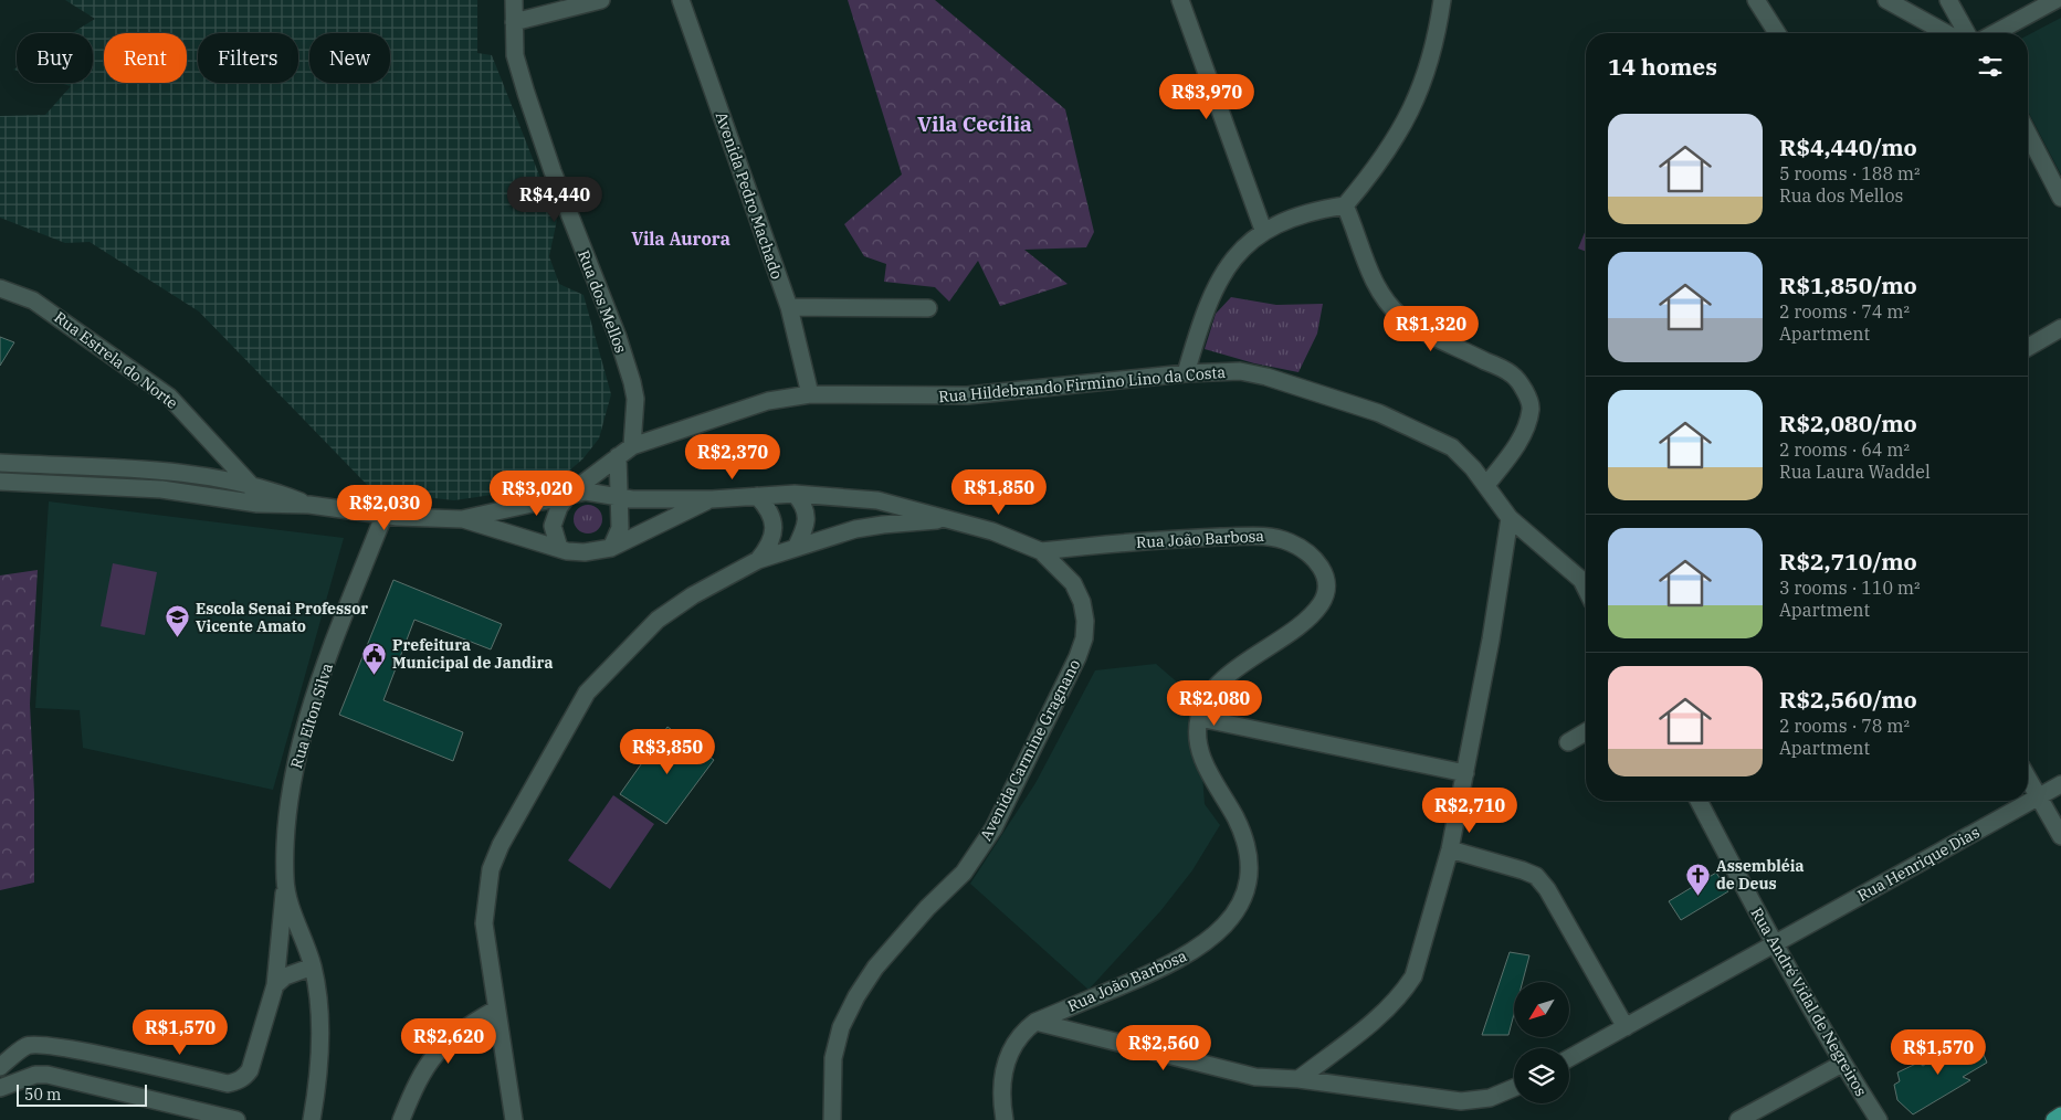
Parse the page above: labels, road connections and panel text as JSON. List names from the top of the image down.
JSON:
{
  "streets": {
    "street": [
      "Avenida Pedro Machado",
      "Rua dos Mellos",
      "Rua Estrela do Norte",
      "Rua Hildebrando Firmino Lino da Costa",
      "Rua João Barbosa",
      "Rua Elton Silva",
      "Avenida Carmine Gragnano",
      "Rua Henrique Dias",
      "Rua André Vidal de Negreiros"
    ]
  },
  "crossings": [
    ["Avenida Pedro Machado", "Rua Hildebrando Firmino Lino da Costa"],
    ["Rua dos Mellos", "Rua Hildebrando Firmino Lino da Costa"],
    ["Rua Estrela do Norte", "Avenida Carmine Gragnano"],
    ["Rua Hildebrando Firmino Lino da Costa", "Avenida Carmine Gragnano"],
    ["Rua João Barbosa", "Avenida Carmine Gragnano"],
    ["Rua Elton Silva", "Avenida Carmine Gragnano"],
    ["Rua Henrique Dias", "Rua André Vidal de Negreiros"]
  ],
  "districts": ["Vila Cecília", "Vila Aurora"],
  "places": {
    "school or university": ["Escola Senai Professor Vicente Amato"],
    "public building": ["Prefeitura Municipal de Jandira"],
    "church": ["Assembléia de Deus"]
  },
  "scale_bar": "50 m",
  "north": "bottom left",
  "page": {
    "chip": [
      "Buy",
      "Rent",
      "Filters",
      "New"
    ],
    "heading": "14 homes",
    "price": [
      "R$3,970",
      "R$4,440",
      "R$1,320",
      "R$2,370",
      "R$1,850",
      "R$3,020",
      "R$2,030",
      "R$2,080",
      "R$3,850",
      "R$2,710",
      "R$1,570",
      "R$2,620",
      "R$2,560",
      "R$1,570"
    ],
    "list": [
      {
        "name": "R$4,440/mo",
        "note": "5 rooms · 188 m² · Rua dos Mellos"
      },
      {
        "name": "R$1,850/mo",
        "note": "2 rooms · 74 m² · Apartment"
      },
      {
        "name": "R$2,080/mo",
        "note": "2 rooms · 64 m² · Rua Laura Waddel"
      },
      {
        "name": "R$2,710/mo",
        "note": "3 rooms · 110 m² · Apartment"
      },
      {
        "name": "R$2,560/mo",
        "note": "2 rooms · 78 m² · Apartment"
      }
    ],
    "scale": "50 m"
  }
}
